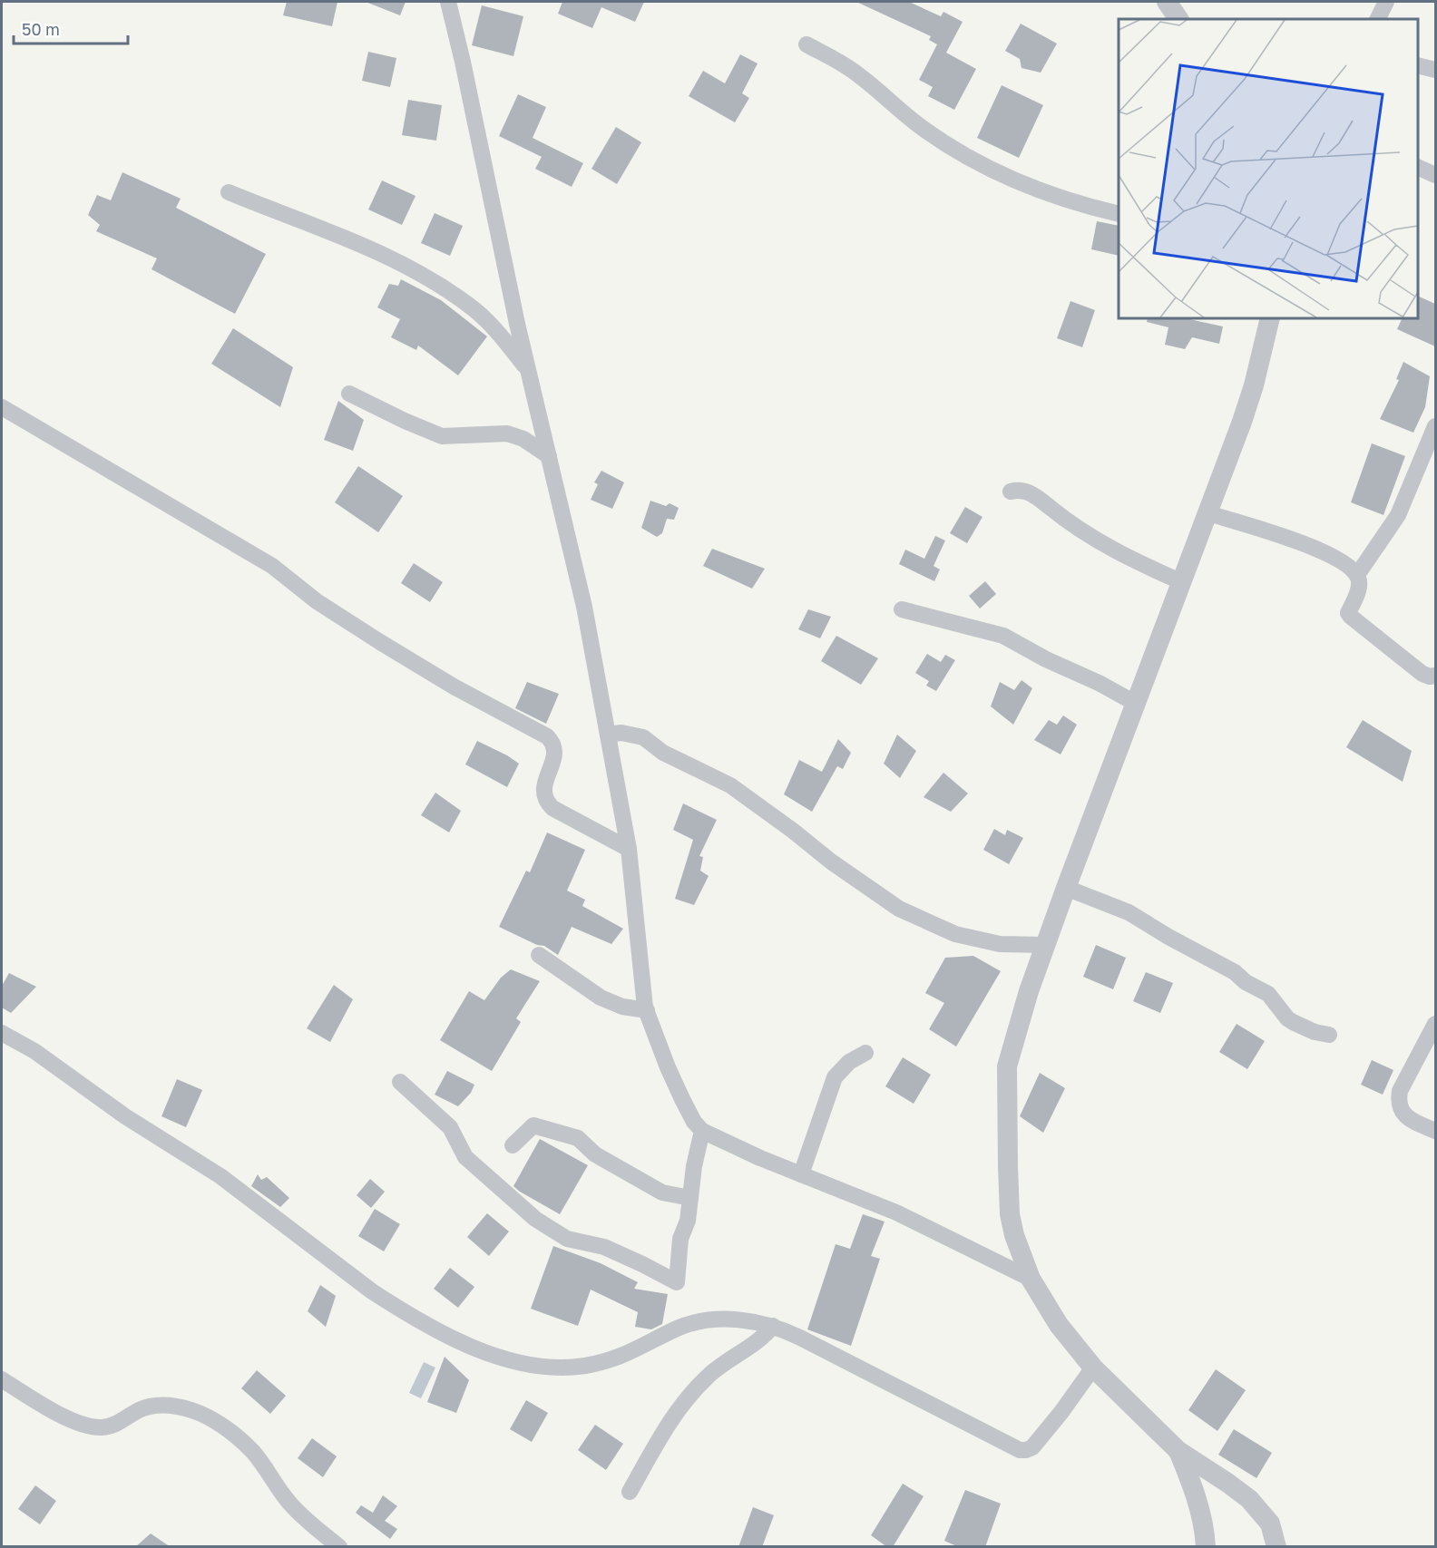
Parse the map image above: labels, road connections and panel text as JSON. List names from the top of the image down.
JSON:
{
  "scale_bar": "50 m"
}
